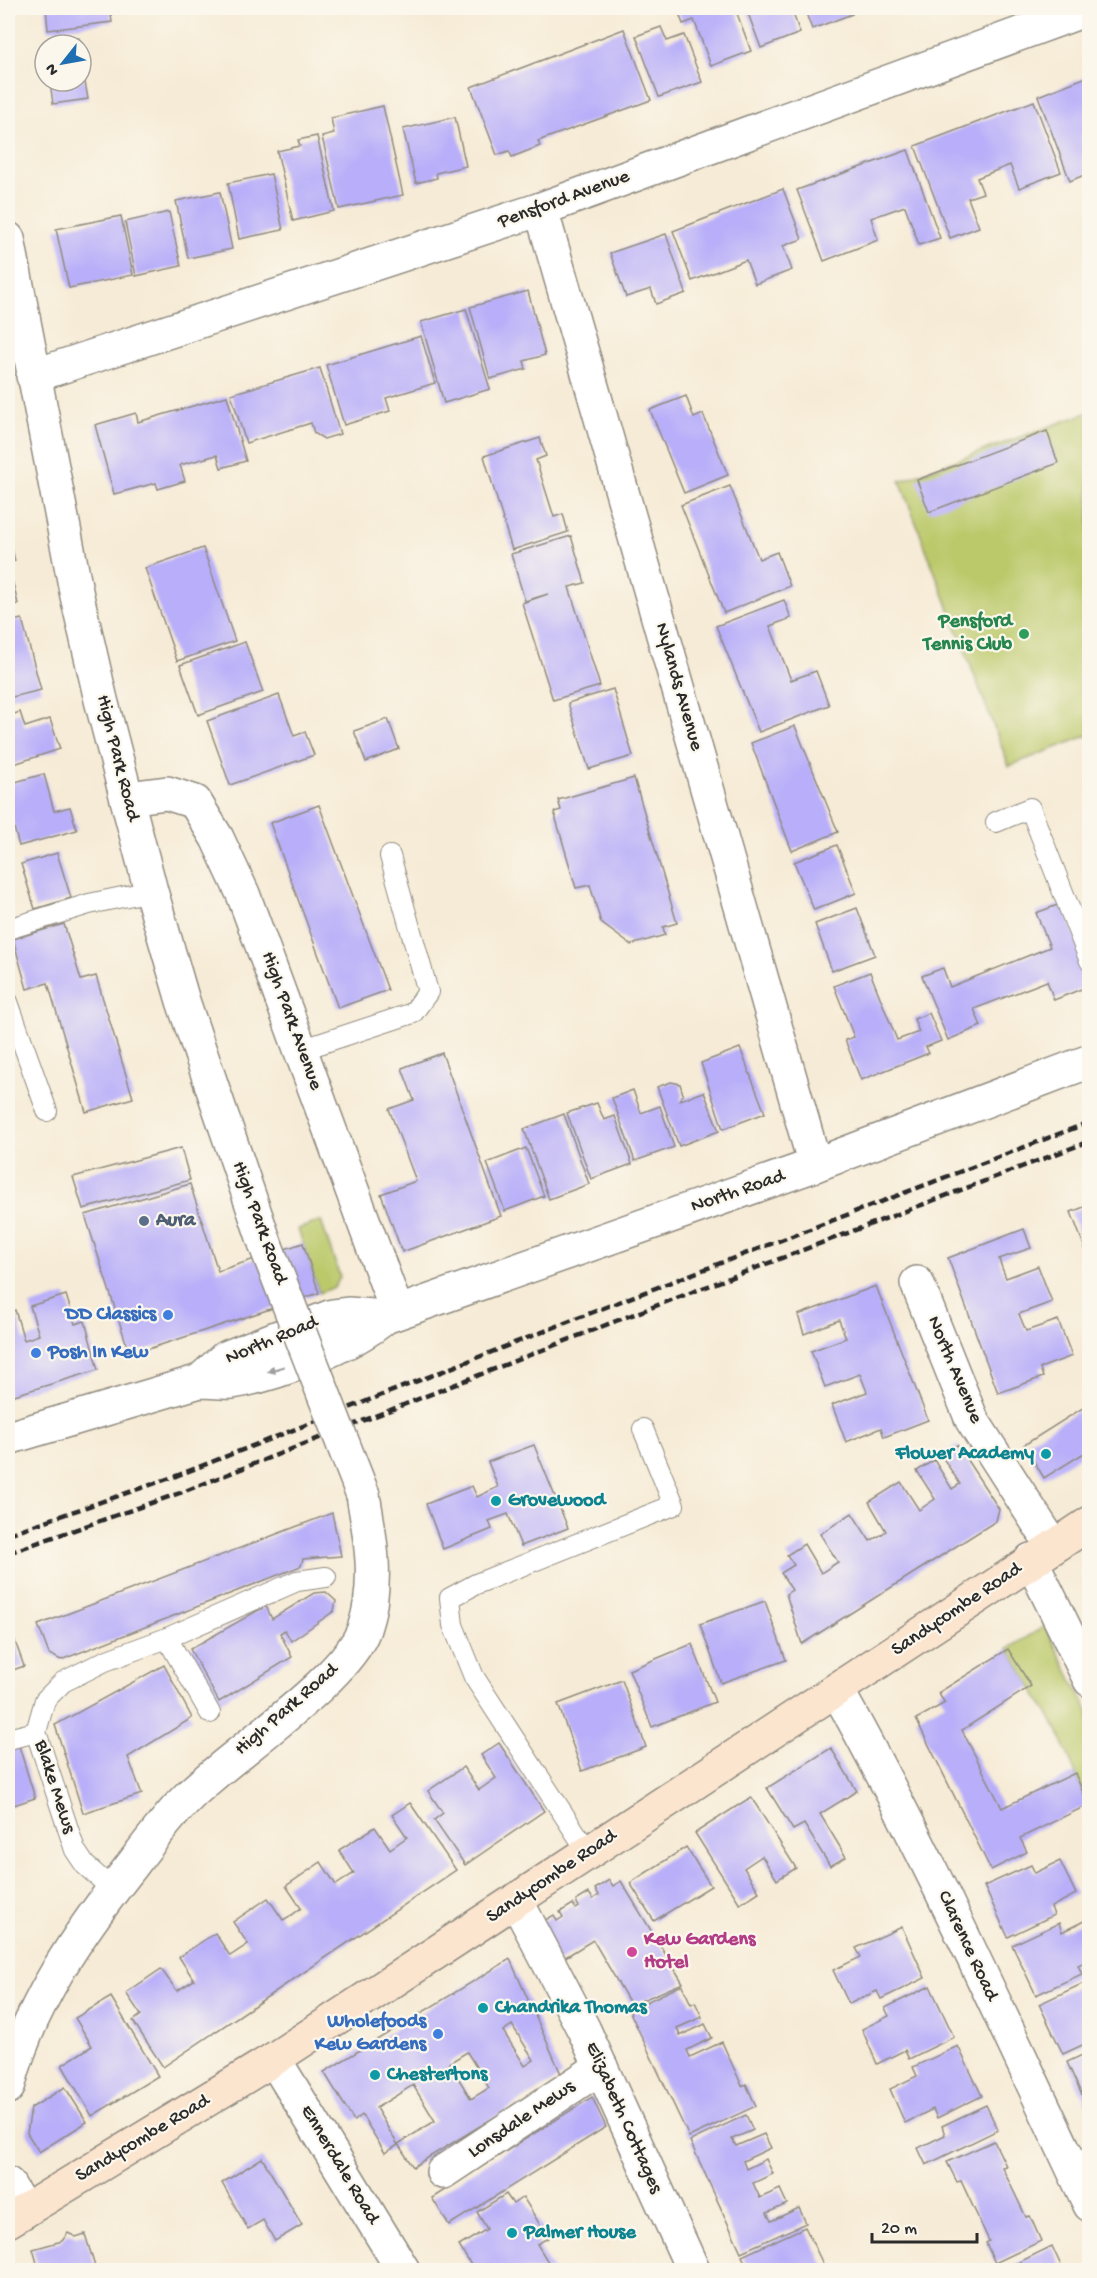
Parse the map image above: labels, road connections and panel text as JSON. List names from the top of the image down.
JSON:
{
  "streets": {
    "main road": ["Sandycombe Road"],
    "street": [
      "Pensford Avenue",
      "Nylands Avenue",
      "High Park Road",
      "High Park Avenue",
      "North Road",
      "North Avenue",
      "Clarence Road",
      "Elizabeth Cottages",
      "Lonsdale Mews",
      "Ennerdale Road"
    ],
    "lane": ["Blake Mews"]
  },
  "crossings": [
    ["Pensford Avenue", "Nylands Avenue"],
    ["Pensford Avenue", "High Park Road"],
    ["Nylands Avenue", "North Road"],
    ["High Park Road", "High Park Avenue"],
    ["High Park Road", "Blake Mews"],
    ["High Park Avenue", "North Road"],
    ["North Avenue", "Sandycombe Road"],
    ["Sandycombe Road", "Clarence Road"],
    ["Sandycombe Road", "Elizabeth Cottages"],
    ["Sandycombe Road", "Ennerdale Road"],
    ["Elizabeth Cottages", "Lonsdale Mews"]
  ],
  "places": [
    "Pensford Tennis Club",
    "Aura",
    "DD Classics",
    "Posh In Kew",
    "Flower Academy",
    "Grovewood",
    "Kew Gardens Hotel",
    "Chandrika Thomas",
    "Wholefoods Kew Gardens",
    "Chestertons",
    "Palmer House"
  ],
  "scale_bar": "20 m",
  "north": "bottom left"
}
